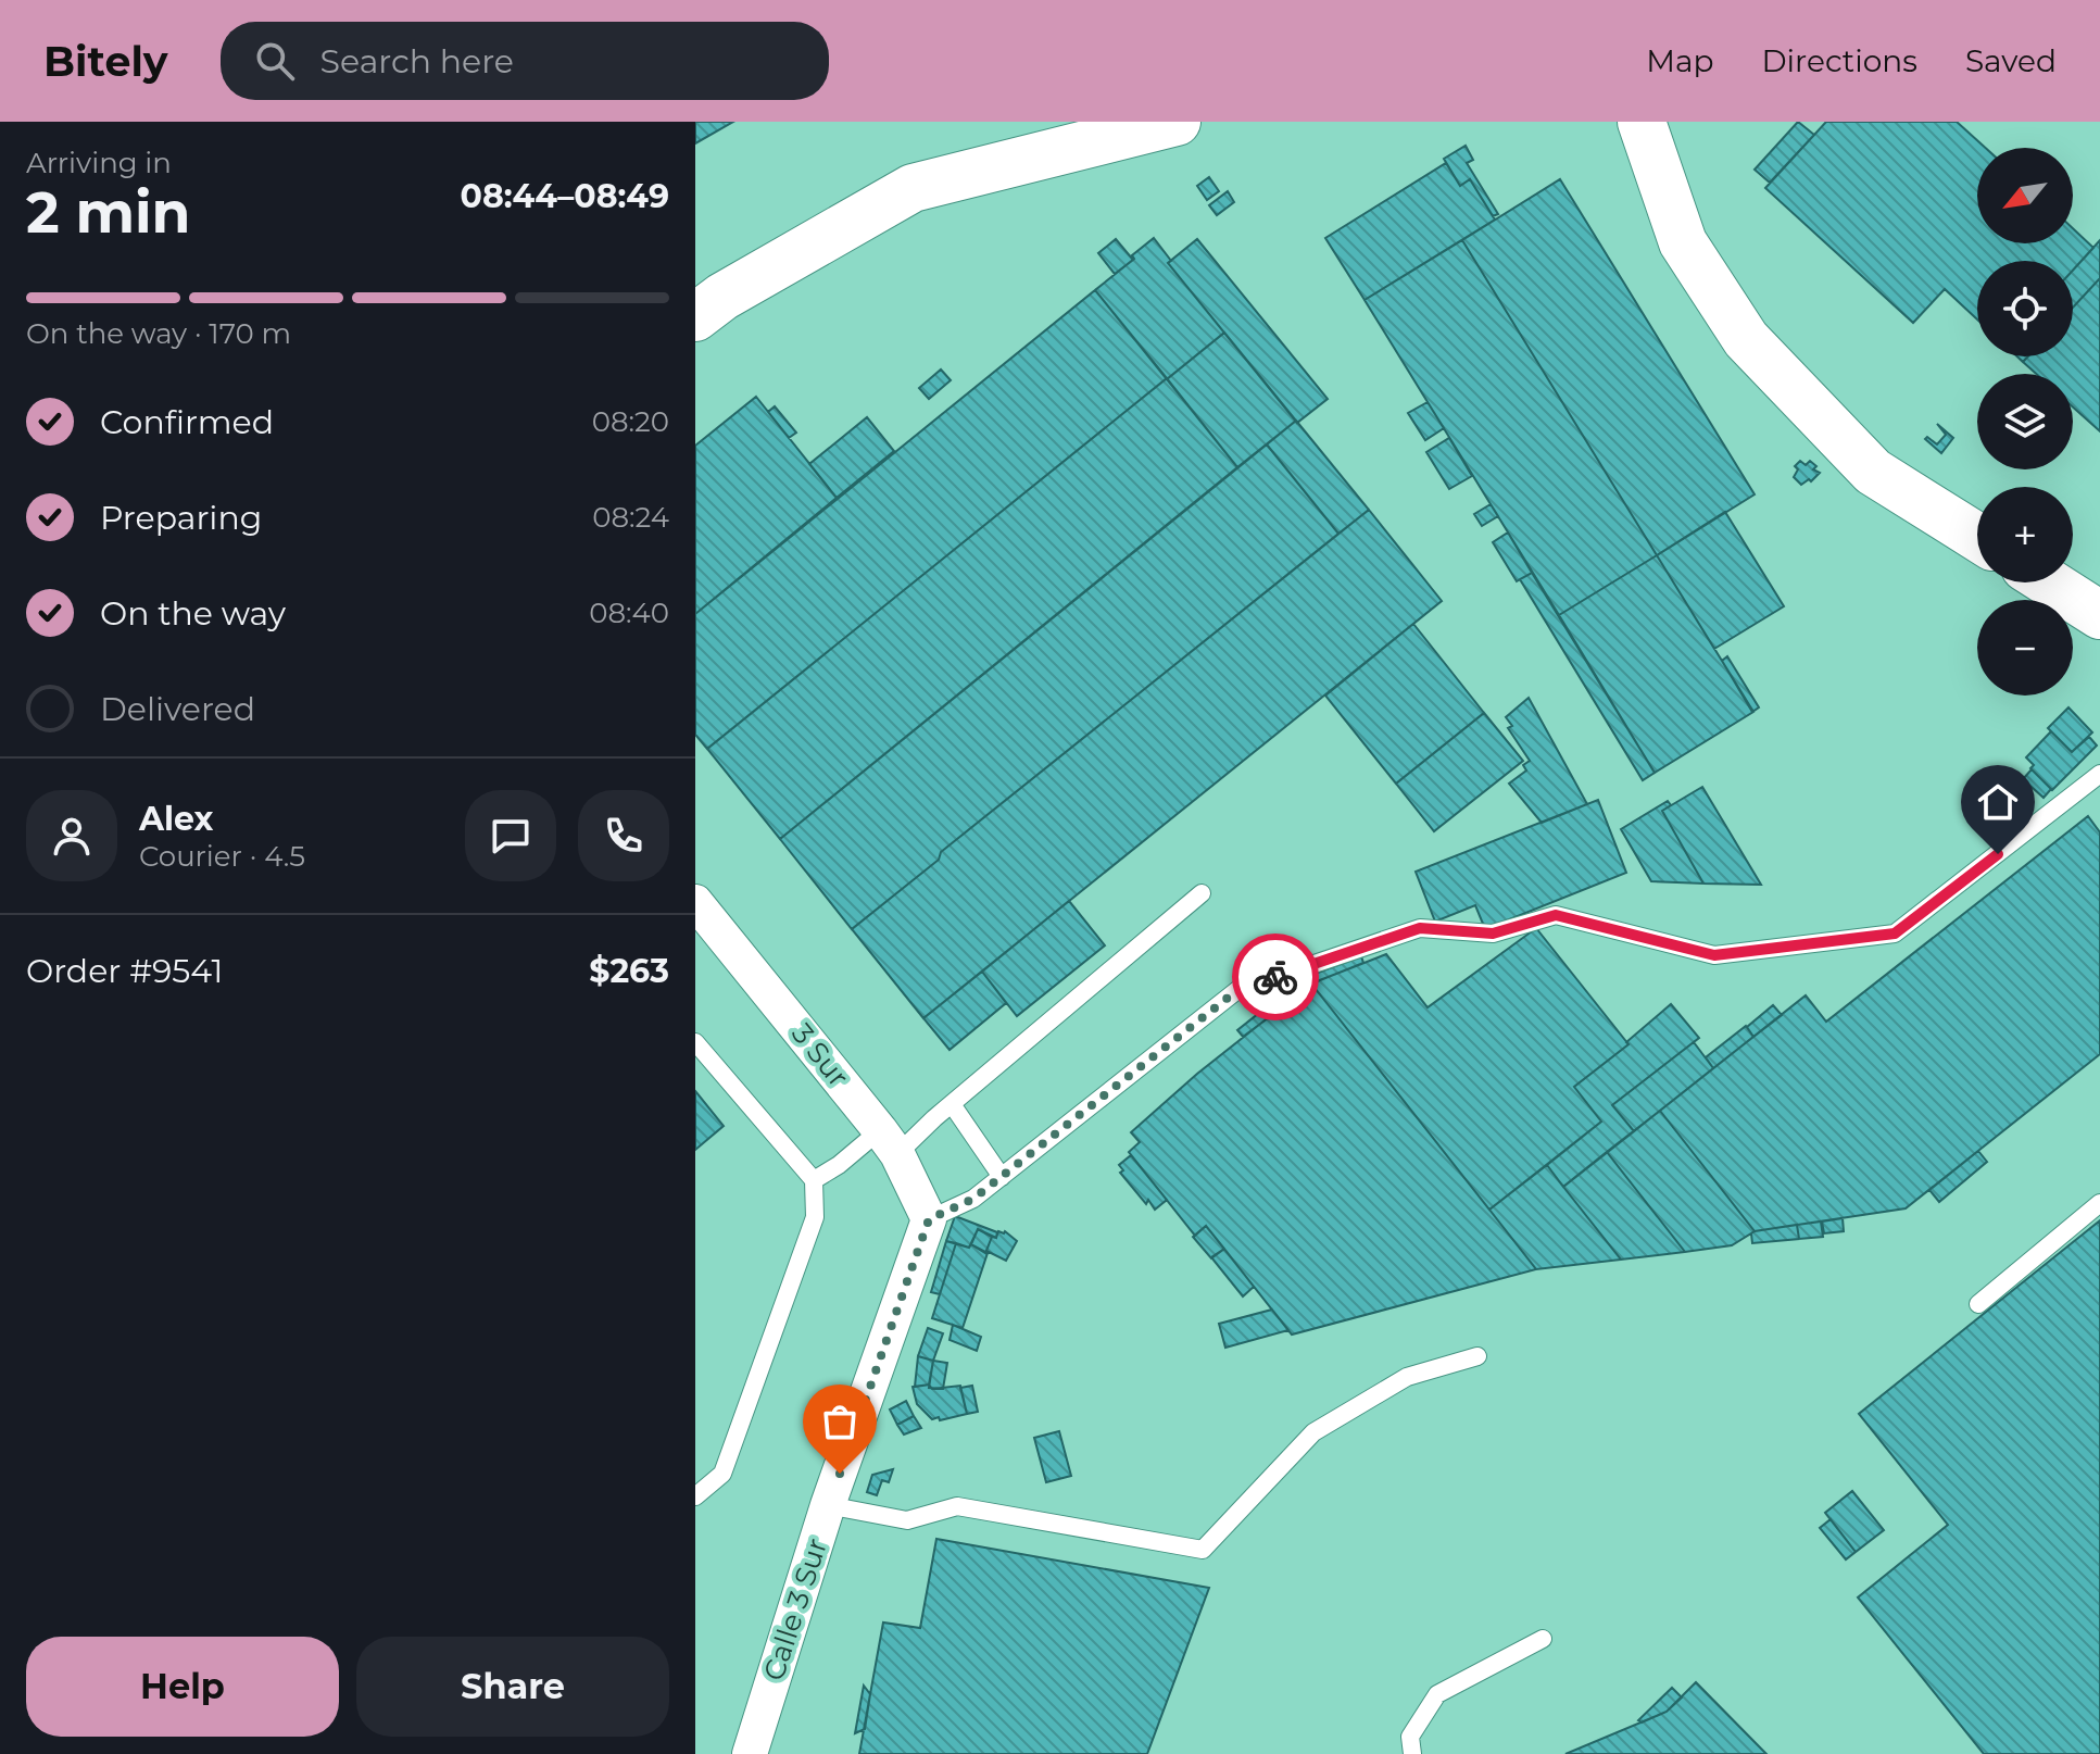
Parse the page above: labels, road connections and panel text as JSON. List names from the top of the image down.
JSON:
{
  "streets": {
    "street": ["3 Sur", "Calle 3 Sur"]
  },
  "crossings": [
    ["3 Sur", "Calle 3 Sur"]
  ],
  "north": "bottom left",
  "page": {
    "header": "Bitely",
    "search": "Search here",
    "nav": ["Map", "Directions", "Saved"],
    "heading": ["2 min", "Arriving in", "08:44–08:49"],
    "panel": [
      "Alex",
      "Courier · 4.5",
      "Order #9541",
      "$263"
    ],
    "map_buttons": ["+", "−"],
    "bar": "On the way · 170 m",
    "list": [
      ["Confirmed", "08:20"],
      ["Preparing", "08:24"],
      ["On the way", "08:40"],
      "Delivered"
    ],
    "buttons": ["Help", "Share"]
  }
}
